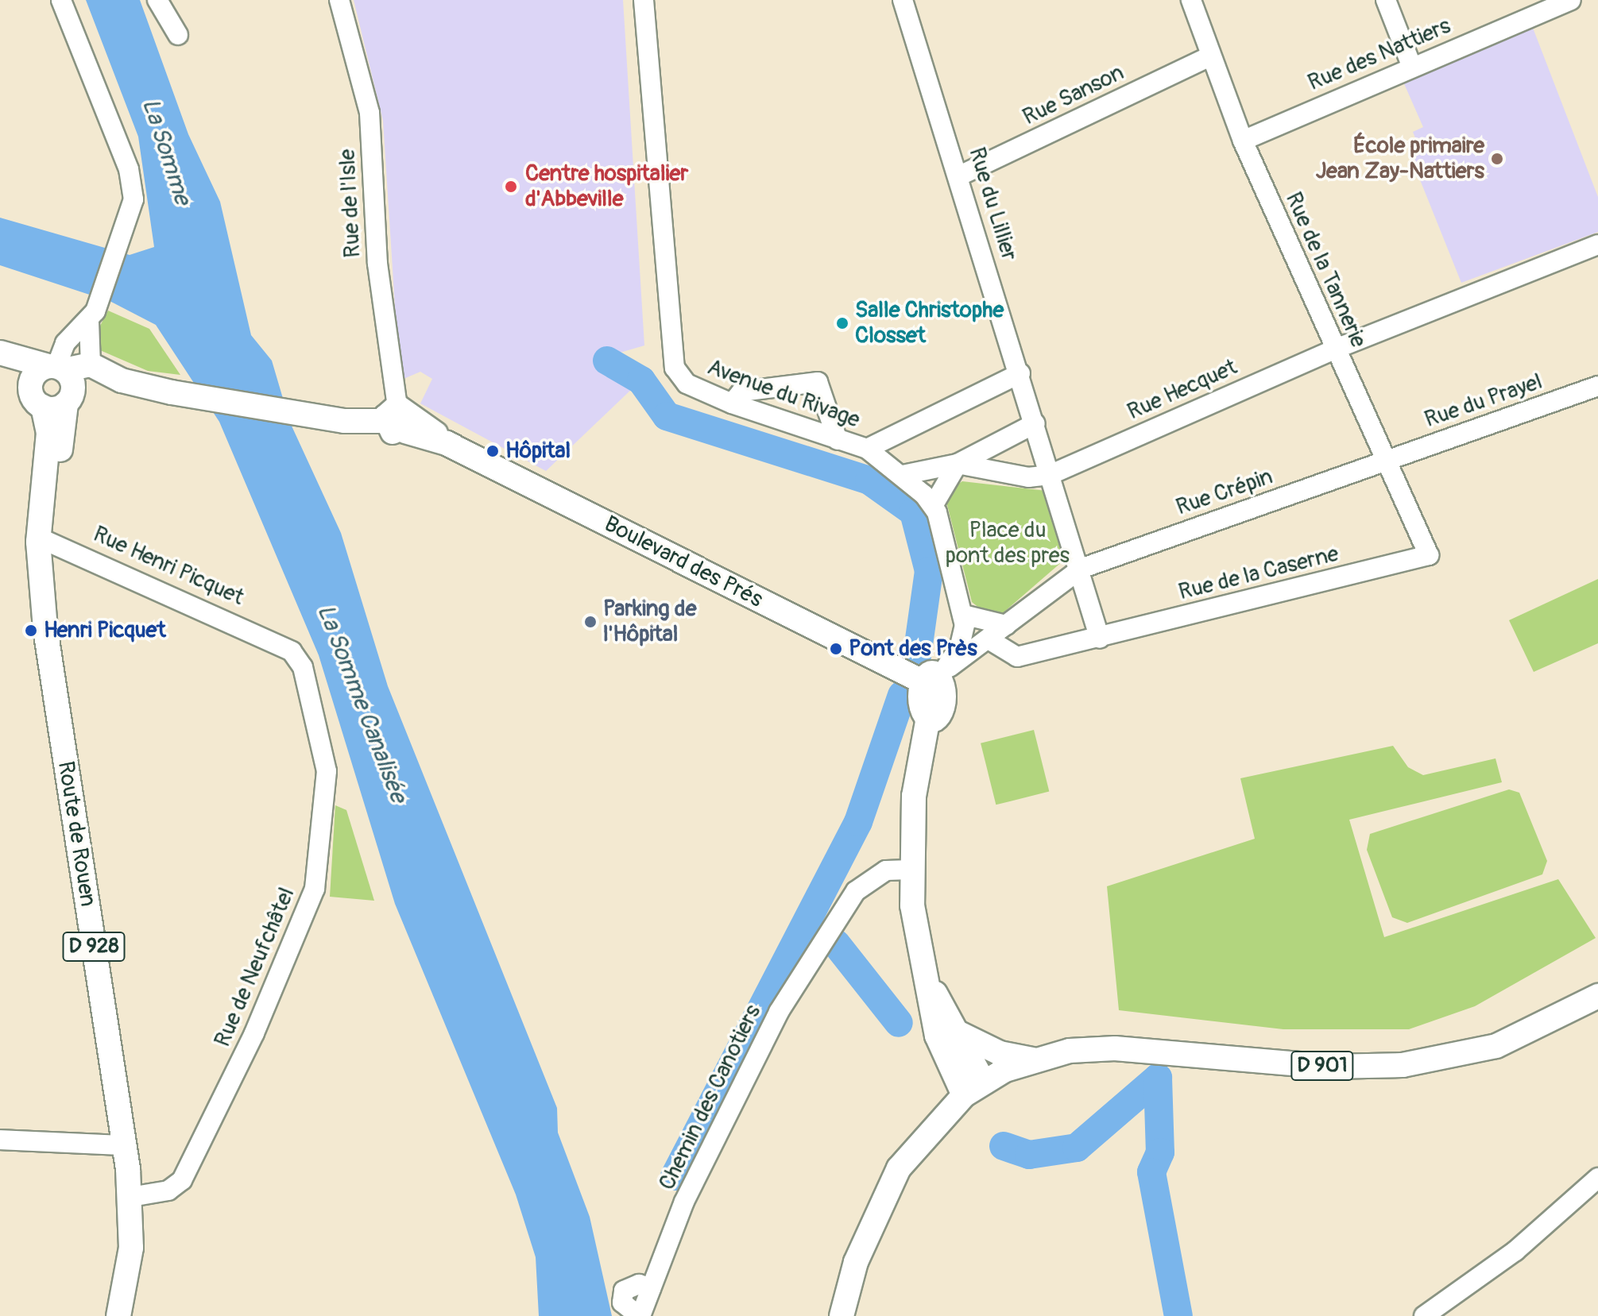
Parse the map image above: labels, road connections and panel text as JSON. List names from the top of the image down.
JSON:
{
  "streets": {
    "main road": [
      "Boulevard des Prés",
      "Route de Rouen",
      "D 928",
      "D 901"
    ],
    "street": [
      "Rue des Nattiers",
      "Rue Sanson",
      "Rue de l'Isle",
      "Rue du Lillier",
      "Rue de la Tannerie",
      "Rue Hecquet",
      "Avenue du Rivage",
      "Rue du Prayel",
      "Rue Crépin",
      "Rue Henri Picquet",
      "Rue de la Caserne",
      "Rue de Neufchâtel",
      "Chemin des Canotiers"
    ]
  },
  "crossings": [
    ["Rue des Nattiers", "Rue de la Tannerie"],
    ["Rue Sanson", "Rue du Lillier"],
    ["Rue Sanson", "Rue de la Tannerie"],
    ["Rue de l'Isle", "Boulevard des Prés"],
    ["Rue du Lillier", "Rue Hecquet"],
    ["Rue du Lillier", "Rue Crépin"],
    ["Rue du Lillier", "Rue de la Caserne"],
    ["Rue de la Tannerie", "Rue Hecquet"],
    ["Rue de la Tannerie", "Rue du Prayel"],
    ["Rue de la Tannerie", "Rue Crépin"],
    ["Rue de la Tannerie", "Rue de la Caserne"],
    ["Rue du Prayel", "Rue Crépin"],
    ["Rue Crépin", "Boulevard des Prés"],
    ["Rue Crépin", "Rue de la Caserne"],
    ["Boulevard des Prés", "Route de Rouen"],
    ["Rue Henri Picquet", "Route de Rouen"],
    ["Rue Henri Picquet", "Rue de Neufchâtel"],
    ["Route de Rouen", "Rue de Neufchâtel"]
  ],
  "water": ["La Somme", "La Somme Canalisée"],
  "parks": ["Place du pont des pres"],
  "places": [
    "École primaire Jean Zay-Nattiers",
    "Centre hospitalier d'Abbeville",
    "Salle Christophe Closset",
    "Hôpital",
    "Parking de l'Hôpital",
    "Henri Picquet",
    "Pont des Près"
  ]
}
